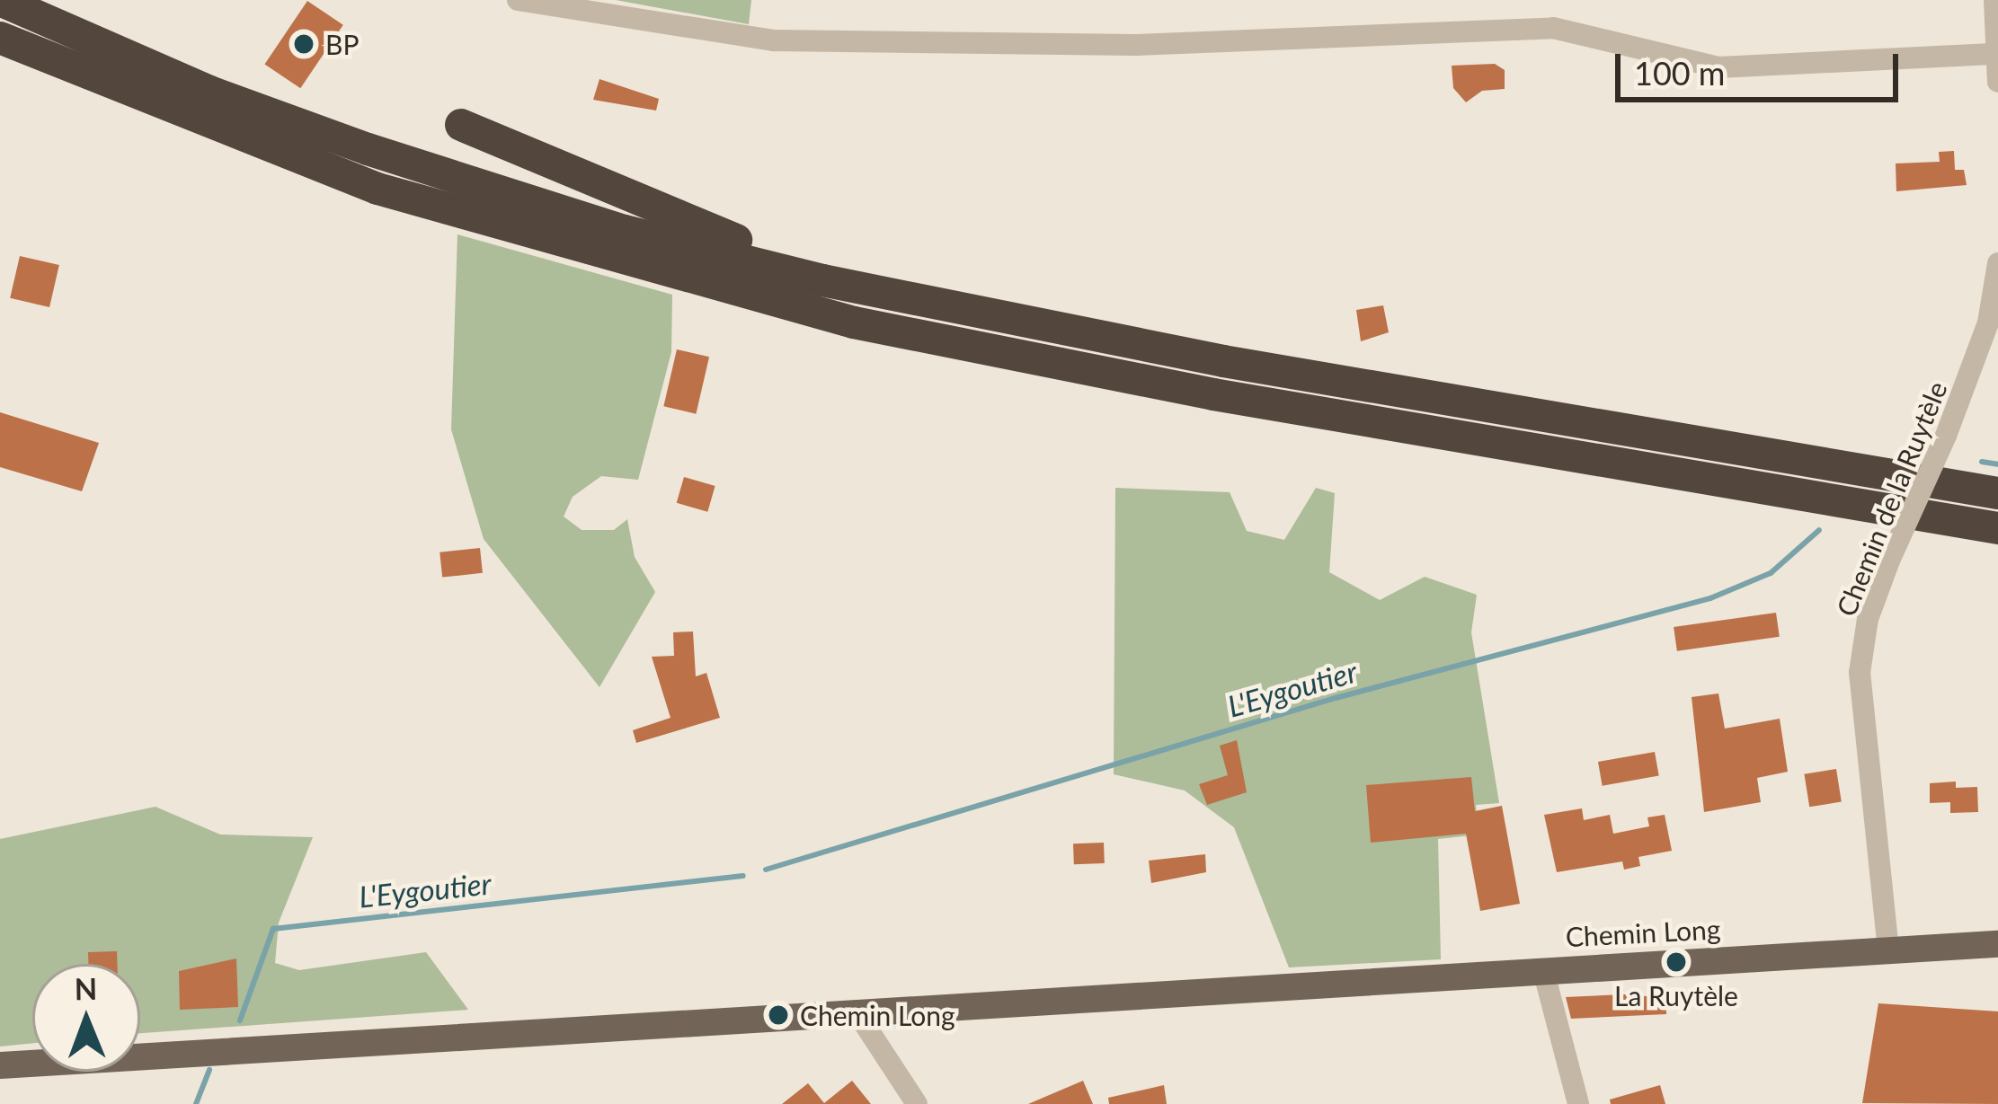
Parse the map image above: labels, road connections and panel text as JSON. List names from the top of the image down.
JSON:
{
  "streets": {
    "main road": ["Chemin Long"],
    "street": ["Chemin de la Ruytèle"]
  },
  "crossings": [
    ["Chemin de la Ruytèle", "Chemin Long"]
  ],
  "water": ["L'Eygoutier"],
  "places": ["BP", "La Ruytèle", "Chemin Long"],
  "scale_bar": "100 m",
  "north": "top"
}
